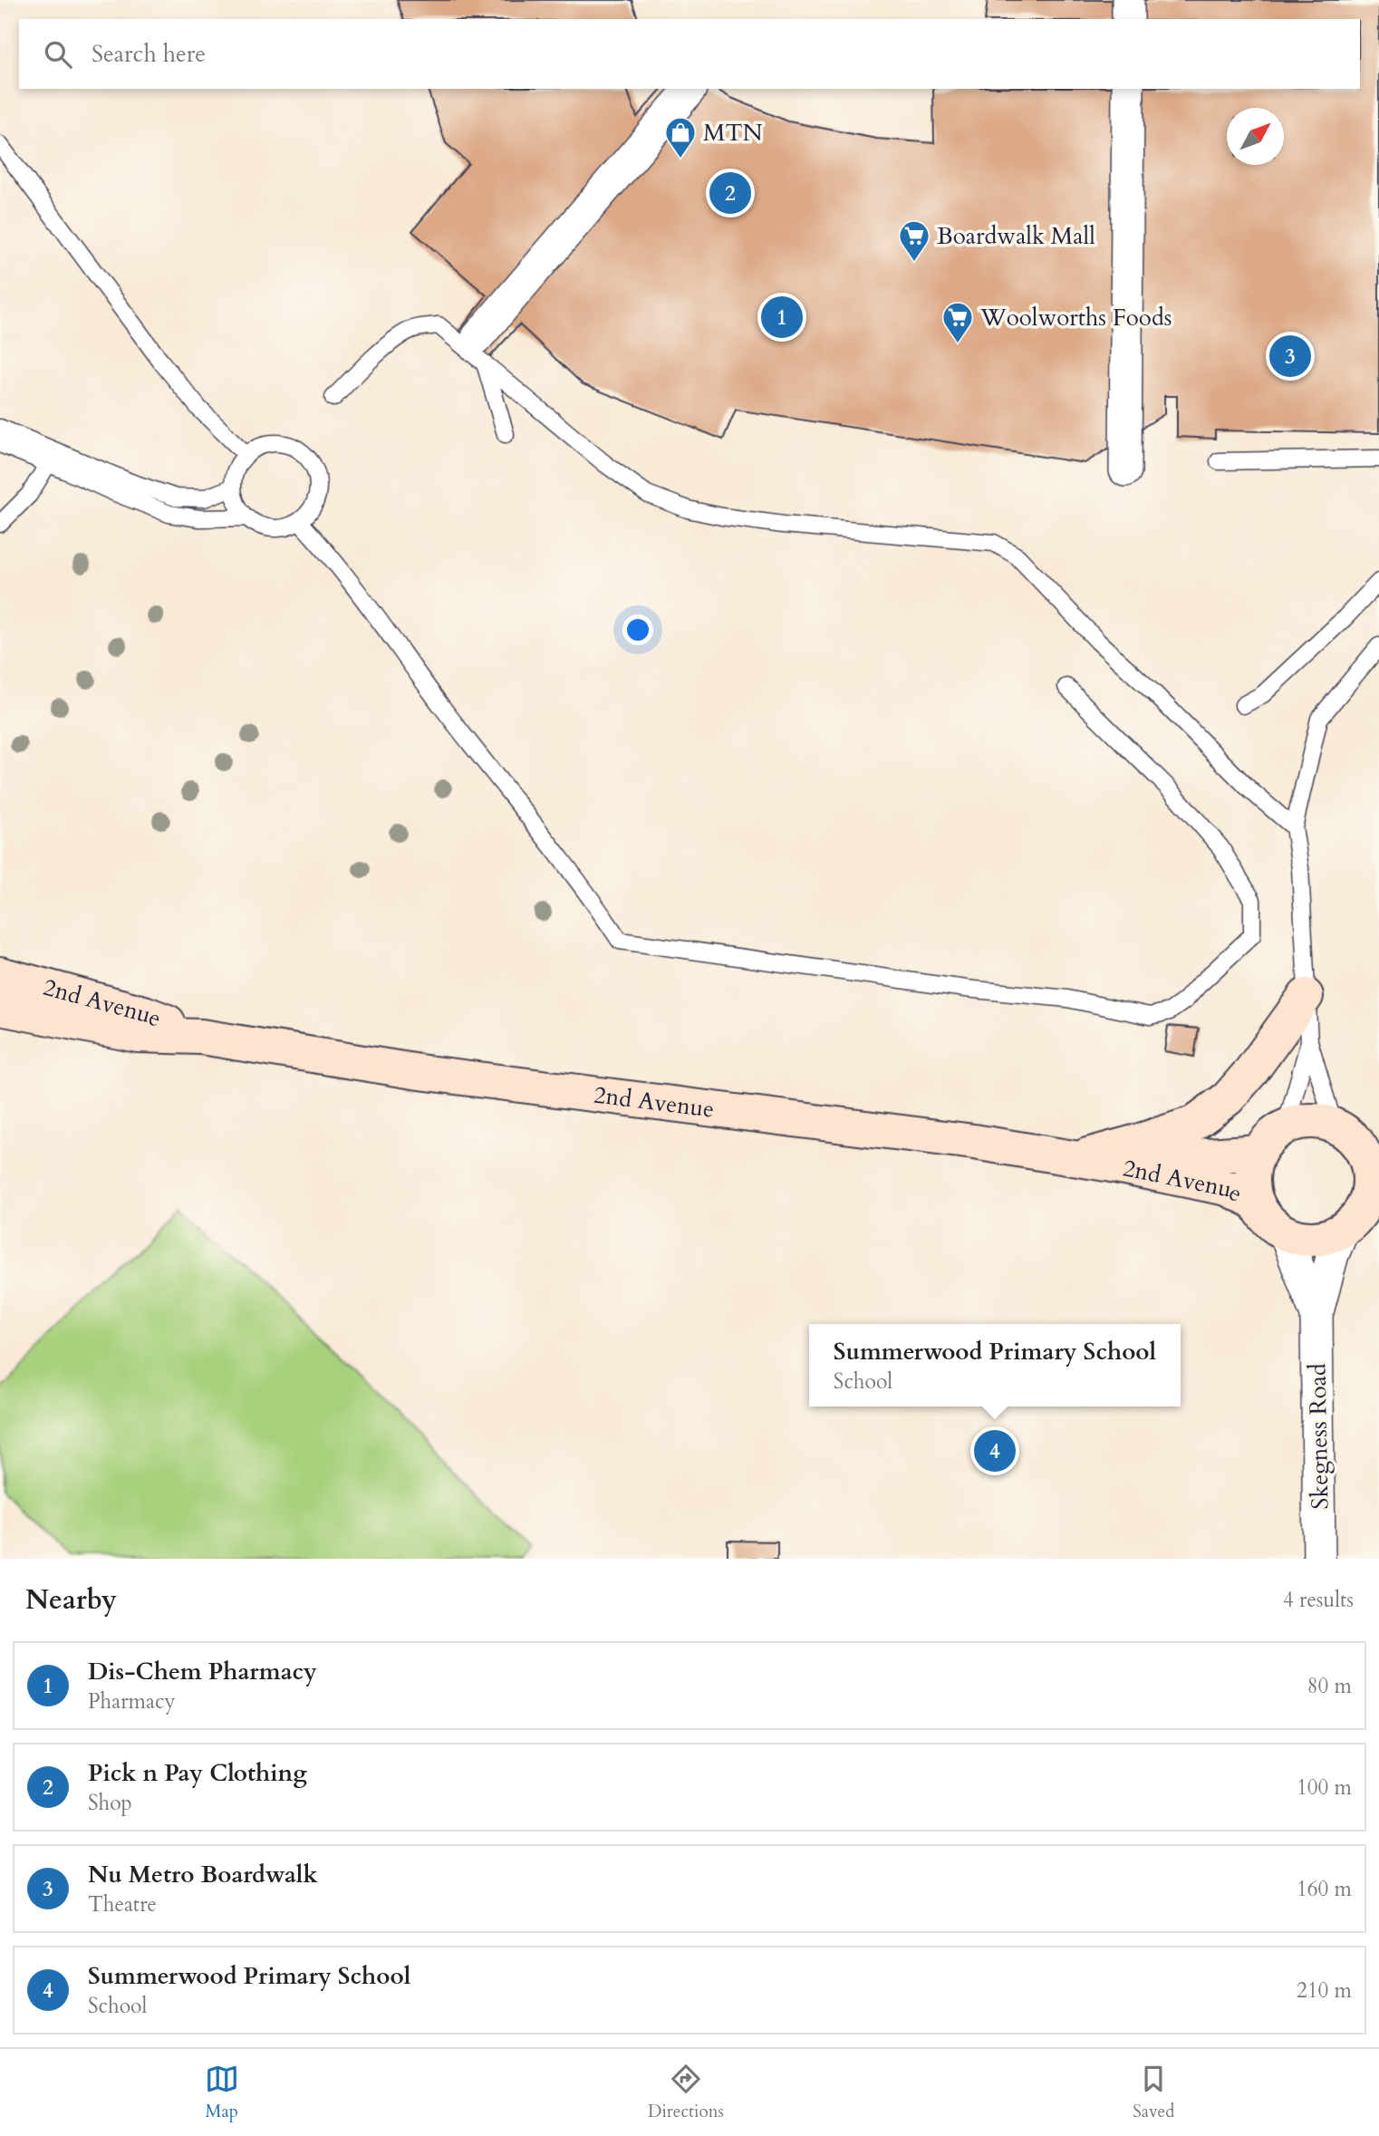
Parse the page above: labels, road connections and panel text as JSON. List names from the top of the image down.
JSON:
{
  "streets": {
    "street": ["2nd Avenue", "Skegness Road"]
  },
  "crossings": [
    ["2nd Avenue", "Skegness Road"]
  ],
  "places": {
    "shop": ["MTN"],
    "supermarket": ["Boardwalk Mall", "Woolworths Foods"]
  },
  "north": "top right",
  "page": {
    "search": "Search here",
    "pins": [
      "2",
      "1",
      "3",
      "4"
    ],
    "popup": ["Summerwood Primary School", "School"],
    "heading": ["Nearby", "4 results"],
    "list": [
      {
        "mark": "1",
        "name": "Dis-Chem Pharmacy",
        "note": "Pharmacy",
        "value": "80 m"
      },
      {
        "mark": "2",
        "name": "Pick n Pay Clothing",
        "note": "Shop",
        "value": "100 m"
      },
      {
        "mark": "3",
        "name": "Nu Metro Boardwalk",
        "note": "Theatre",
        "value": "160 m"
      },
      {
        "mark": "4",
        "name": "Summerwood Primary School",
        "note": "School",
        "value": "210 m"
      }
    ],
    "nav": ["Map", "Directions", "Saved"]
  }
}
